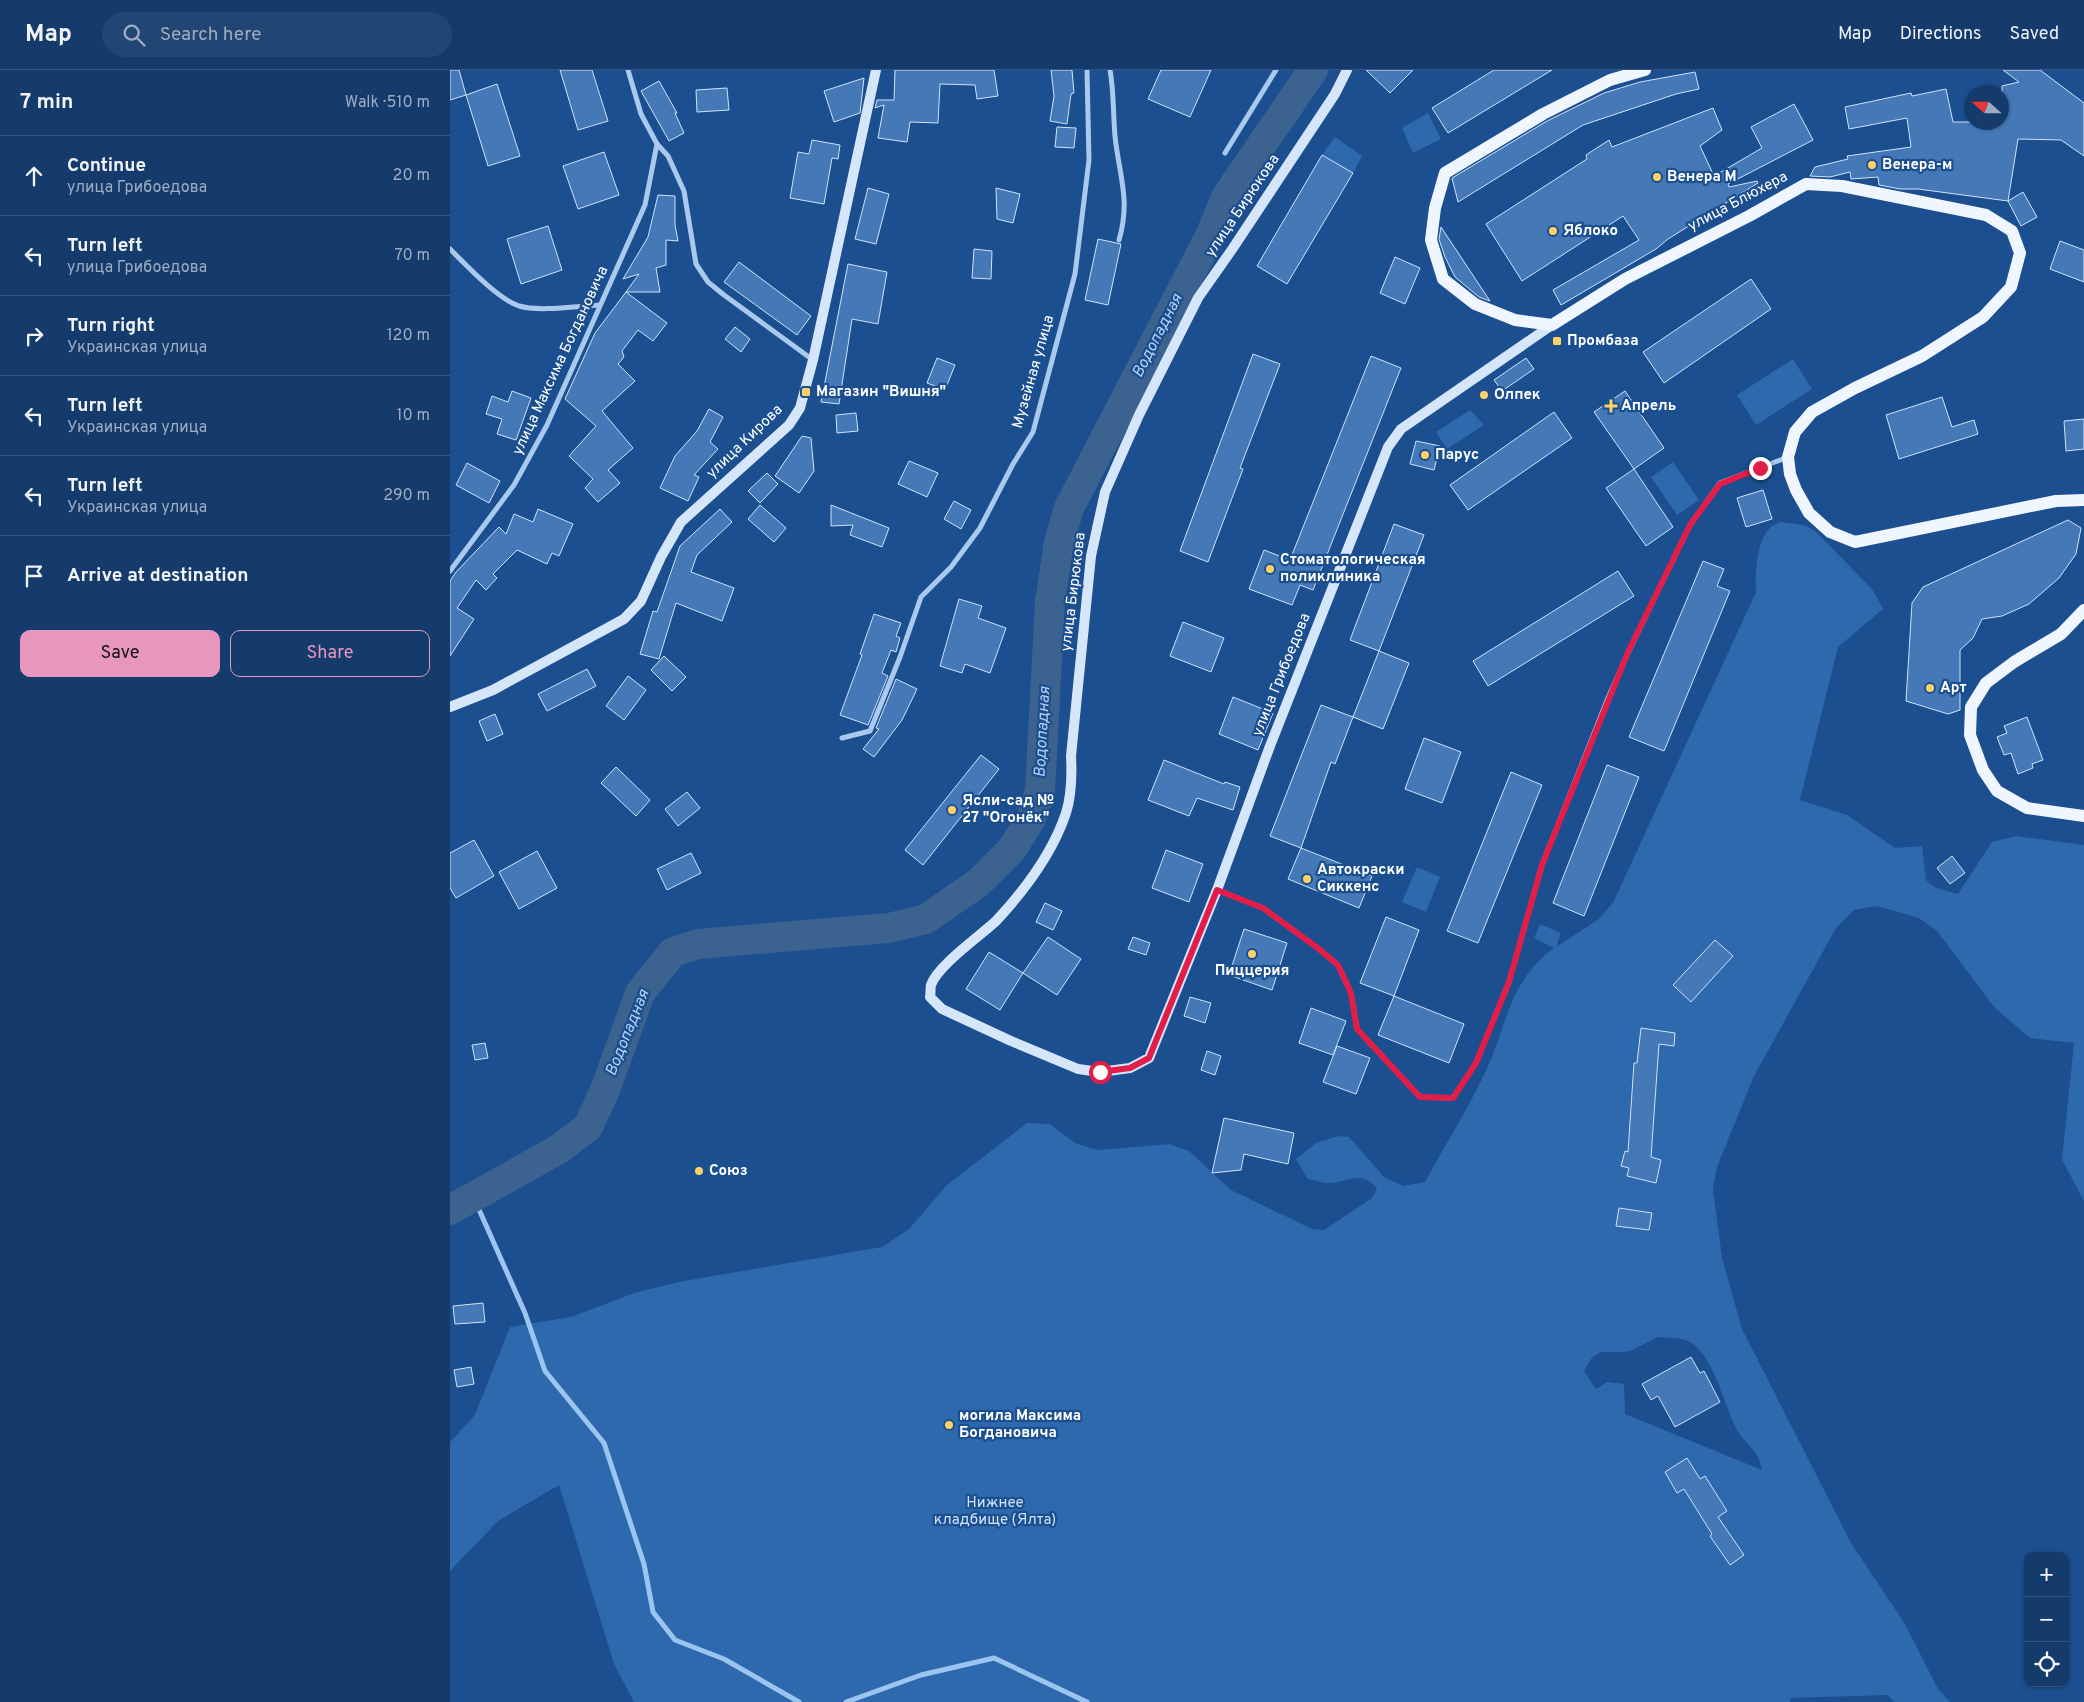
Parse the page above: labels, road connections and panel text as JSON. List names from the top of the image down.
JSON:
{
  "streets": {
    "main road": ["улица Блюхера"],
    "street": [
      "улица Бирюкова",
      "улица Максима Богдановича",
      "Музейная улица",
      "улица Кирова",
      "улица Грибоедова"
    ]
  },
  "crossings": [
    ["улица Блюхера", "улица Грибоедова"],
    ["улица Бирюкова", "улица Грибоедова"]
  ],
  "water": ["Водопадная"],
  "parks": ["Нижнее кладбище (Ялта)"],
  "places": {
    "other": [
      "Венера-м",
      "Венера М",
      "Яблоко",
      "Олпек",
      "Парус",
      "Стоматологическая поликлиника",
      "Арт",
      "Ясли-сад № 27 \"Огонёк\"",
      "Автокраски Сиккенс",
      "Пиццерия",
      "Союз",
      "могила Максима Богдановича"
    ],
    "transit": ["Промбаза", "Магазин \"Вишня\""],
    "health": ["Апрель"]
  },
  "north": "left",
  "page": {
    "header": "Map",
    "search": "Search here",
    "nav": ["Map", "Directions", "Saved"],
    "heading": ["7 min", "Walk · 510 m"],
    "list": [
      ["Continue", "улица Грибоедова", "20 m"],
      ["Turn left", "улица Грибоедова", "70 m"],
      ["Turn right", "Украинская улица", "120 m"],
      ["Turn left", "Украинская улица", "10 m"],
      ["Turn left", "Украинская улица", "290 m"],
      "Arrive at destination"
    ],
    "buttons": ["Save", "Share"],
    "map_buttons": ["+", "−"]
  }
}
